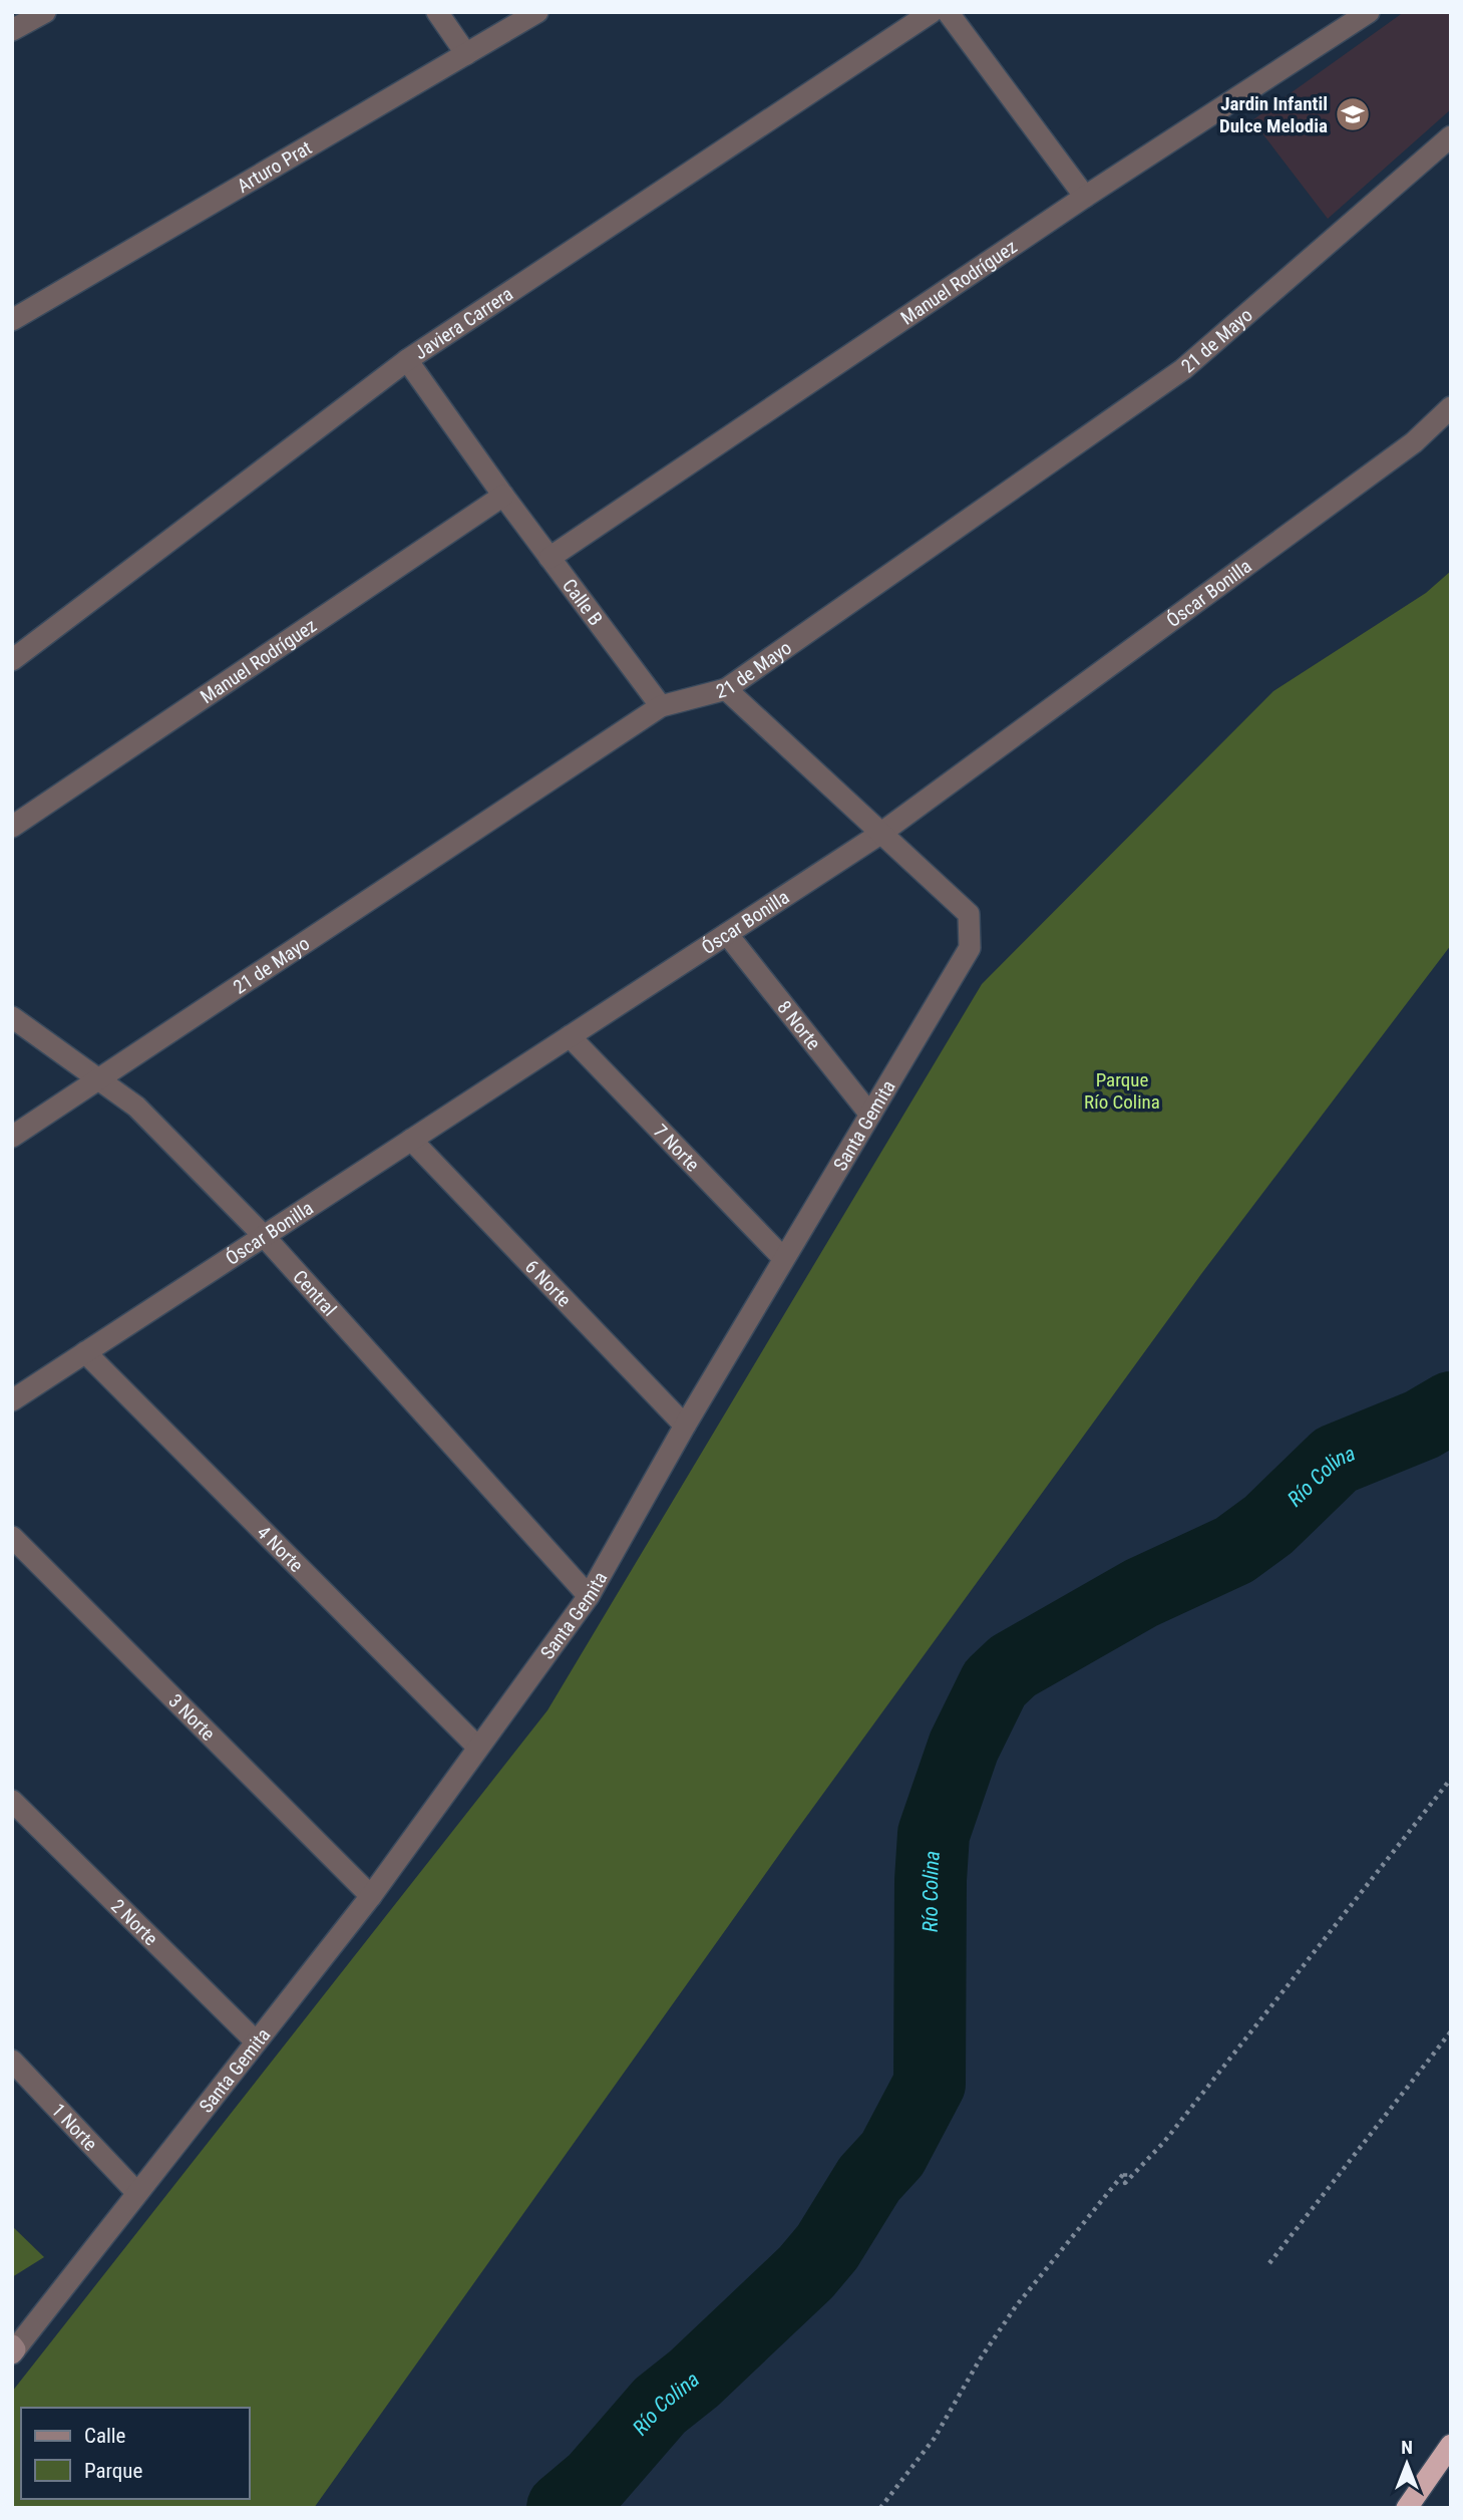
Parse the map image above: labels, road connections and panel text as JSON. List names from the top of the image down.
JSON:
{
  "streets": {
    "street": [
      "Arturo Prat",
      "Manuel Rodríguez",
      "Javiera Carrera",
      "21 de Mayo",
      "Óscar Bonilla",
      "Calle B",
      "8 Norte",
      "Santa Gemita",
      "7 Norte",
      "6 Norte",
      "Central",
      "4 Norte",
      "3 Norte",
      "2 Norte",
      "1 Norte"
    ]
  },
  "crossings": [
    ["Manuel Rodríguez", "Calle B"],
    ["Javiera Carrera", "Calle B"],
    ["21 de Mayo", "Calle B"],
    ["21 de Mayo", "Santa Gemita"],
    ["21 de Mayo", "Central"],
    ["Óscar Bonilla", "8 Norte"],
    ["Óscar Bonilla", "Santa Gemita"],
    ["Óscar Bonilla", "7 Norte"],
    ["Óscar Bonilla", "6 Norte"],
    ["Óscar Bonilla", "Central"],
    ["Óscar Bonilla", "4 Norte"],
    ["8 Norte", "Santa Gemita"],
    ["Santa Gemita", "7 Norte"],
    ["Santa Gemita", "6 Norte"],
    ["Santa Gemita", "Central"],
    ["Santa Gemita", "4 Norte"],
    ["Santa Gemita", "3 Norte"],
    ["Santa Gemita", "2 Norte"],
    ["Santa Gemita", "1 Norte"]
  ],
  "water": ["Río Colina"],
  "parks": ["Parque Río Colina"],
  "places": {
    "school or university": ["Jardin Infantil Dulce Melodia"]
  },
  "legend": ["Calle", "Parque"],
  "north": "top"
}
